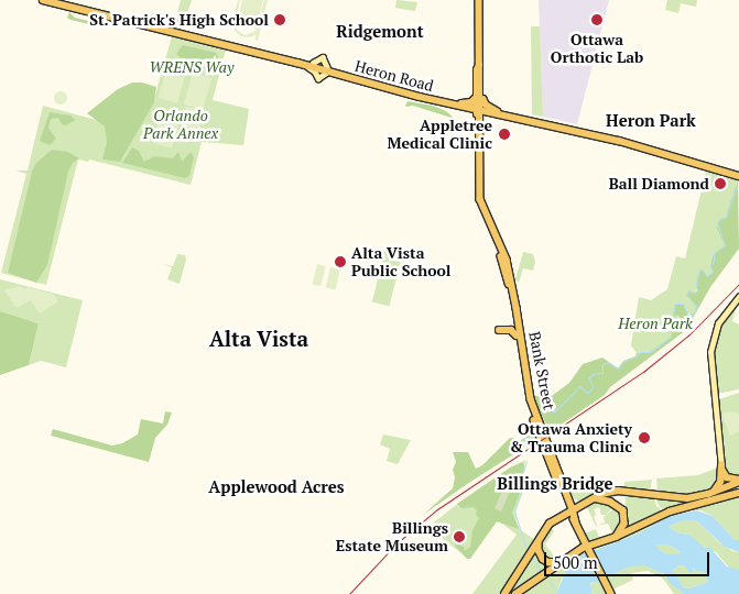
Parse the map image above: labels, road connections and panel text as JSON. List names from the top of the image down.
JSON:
{
  "streets": {
    "main road": ["Heron Road", "Bank Street"]
  },
  "crossings": [
    ["Heron Road", "Bank Street"]
  ],
  "districts": [
    "Ridgemont",
    "Heron Park",
    "Alta Vista",
    "Billings Bridge",
    "Applewood Acres"
  ],
  "parks": ["WRENS Way", "Orlando Park Annex", "Heron Park"],
  "places": [
    "St. Patrick's High School",
    "Ottawa Orthotic Lab",
    "Appletree Medical Clinic",
    "Ball Diamond",
    "Alta Vista Public School",
    "Ottawa Anxiety & Trauma Clinic",
    "Billings Estate Museum"
  ],
  "scale_bar": "500 m"
}
